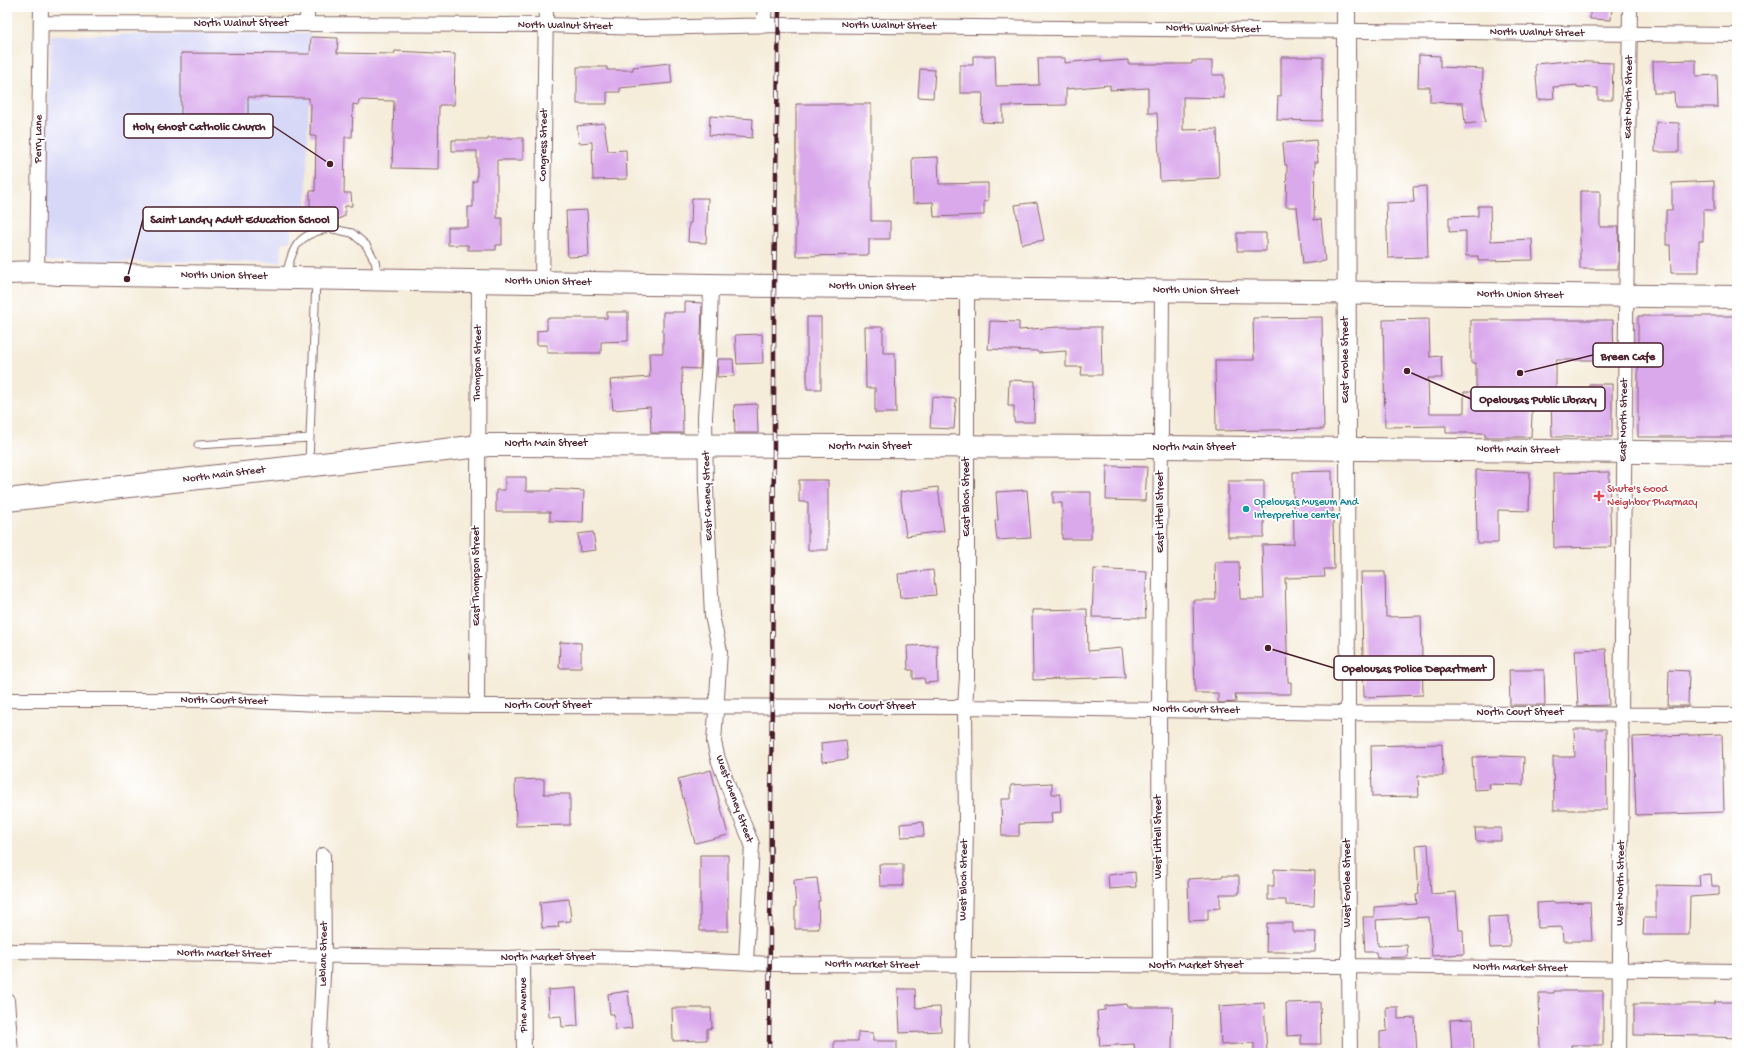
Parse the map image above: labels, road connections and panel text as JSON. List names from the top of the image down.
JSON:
{
  "streets": {
    "main road": ["North Union Street", "North Main Street"],
    "street": [
      "North Walnut Street",
      "East North Street",
      "Perry Lane",
      "Congress Street",
      "East Grolee Street",
      "Thompson Street",
      "East Cheney Street",
      "East Bloch Street",
      "East Littell Street",
      "East Thompson Street",
      "North Court Street",
      "West Cheney Street",
      "West Littell Street",
      "West Bloch Street",
      "West Grolee Street",
      "West North Street",
      "North Market Street",
      "Leblanc Street",
      "Pine Avenue"
    ]
  },
  "crossings": [
    ["North Walnut Street", "East North Street"],
    ["North Walnut Street", "Perry Lane"],
    ["North Walnut Street", "Congress Street"],
    ["North Walnut Street", "East Grolee Street"],
    ["East North Street", "North Union Street"],
    ["East North Street", "North Main Street"],
    ["East North Street", "North Court Street"],
    ["East North Street", "West North Street"],
    ["Perry Lane", "North Union Street"],
    ["Congress Street", "North Union Street"],
    ["North Union Street", "East Grolee Street"],
    ["North Union Street", "Thompson Street"],
    ["North Union Street", "East Cheney Street"],
    ["North Union Street", "East Bloch Street"],
    ["North Union Street", "East Littell Street"],
    ["East Grolee Street", "North Main Street"],
    ["East Grolee Street", "North Court Street"],
    ["East Grolee Street", "West Grolee Street"],
    ["Thompson Street", "North Main Street"],
    ["Thompson Street", "East Thompson Street"],
    ["North Main Street", "East Cheney Street"],
    ["North Main Street", "East Bloch Street"],
    ["North Main Street", "East Littell Street"],
    ["North Main Street", "East Thompson Street"],
    ["East Cheney Street", "North Court Street"],
    ["East Cheney Street", "West Cheney Street"],
    ["East Bloch Street", "North Court Street"],
    ["East Bloch Street", "West Bloch Street"],
    ["East Littell Street", "North Court Street"],
    ["East Littell Street", "West Littell Street"],
    ["East Thompson Street", "North Court Street"],
    ["North Court Street", "West Cheney Street"],
    ["North Court Street", "West Littell Street"],
    ["North Court Street", "West Bloch Street"],
    ["North Court Street", "West Grolee Street"],
    ["North Court Street", "West North Street"],
    ["West Cheney Street", "North Market Street"],
    ["West Littell Street", "North Market Street"],
    ["West Bloch Street", "North Market Street"],
    ["West Grolee Street", "North Market Street"],
    ["West North Street", "North Market Street"],
    ["North Market Street", "Leblanc Street"],
    ["North Market Street", "Pine Avenue"]
  ],
  "places": {
    "other": [
      "Holy Ghost Catholic Church",
      "Saint Landry Adult Education School",
      "Opelousas Public Library",
      "Breen Cafe",
      "Opelousas Museum And Interpretive center",
      "Opelousas Police Department"
    ],
    "health": ["Shute's Good Neighbor Pharmacy"]
  }
}
